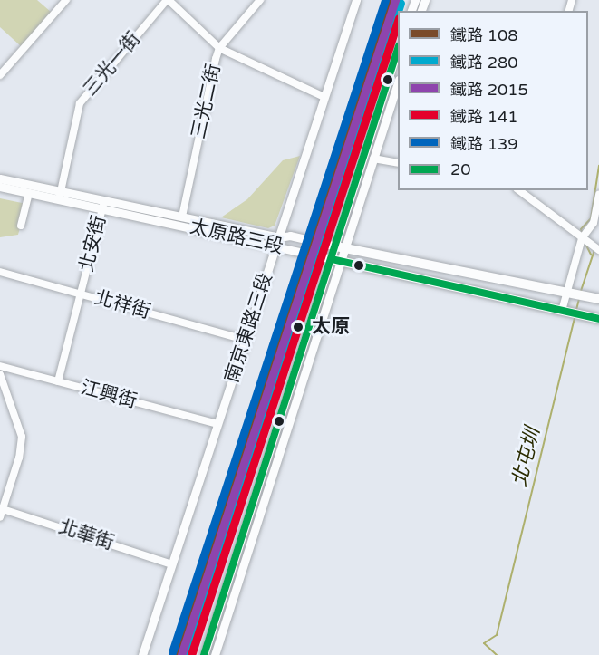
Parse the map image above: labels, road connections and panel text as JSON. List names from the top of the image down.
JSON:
{
  "streets": {
    "main road": ["太原路三段"],
    "street": [
      "三光一街",
      "三光二街",
      "北安街",
      "北祥街",
      "南京東路三段",
      "江興街",
      "北華街"
    ]
  },
  "crossings": [
    ["三光一街", "太原路三段"],
    ["三光二街", "太原路三段"],
    ["太原路三段", "北安街"],
    ["太原路三段", "南京東路三段"],
    ["北安街", "北祥街"],
    ["北安街", "江興街"],
    ["北祥街", "南京東路三段"],
    ["南京東路三段", "江興街"],
    ["南京東路三段", "北華街"]
  ],
  "water": ["北屯圳"],
  "places": ["太原"],
  "lines": [
    "rail line 108",
    "rail line 2015",
    "rail line 139",
    "rail line 280",
    "rail line 141",
    "transit line 20"
  ],
  "legend": [
    "鐵路 108",
    "鐵路 280",
    "鐵路 2015",
    "鐵路 141",
    "鐵路 139",
    "20"
  ]
}
